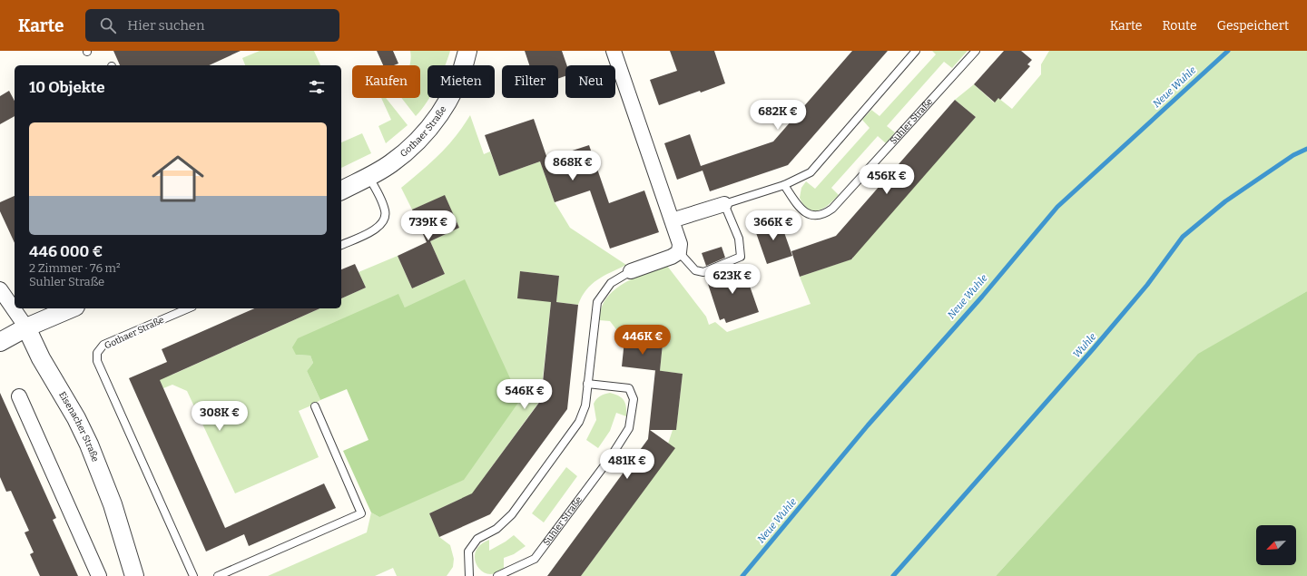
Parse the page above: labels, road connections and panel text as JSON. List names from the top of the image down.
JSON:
{
  "streets": {
    "street": ["Gothaer Straße", "Eisenacher Straße"],
    "lane": ["Suhler Straße"]
  },
  "water": ["Neue Wuhle", "Wuhle"],
  "north": "bottom left",
  "page": {
    "header": "Karte",
    "search": "Hier suchen",
    "nav": ["Karte", "Route", "Gespeichert"],
    "chip": [
      "Kaufen",
      "Mieten",
      "Filter",
      "Neu"
    ],
    "heading": "10 Objekte",
    "price": [
      "682K €",
      "868K €",
      "456K €",
      "739K €",
      "366K €",
      "623K €",
      "446K €",
      "546K €",
      "308K €",
      "481K €"
    ],
    "list": [
      {
        "name": "446 000 €",
        "note": "2 Zimmer · 76 m² · Suhler Straße"
      }
    ]
  }
}
